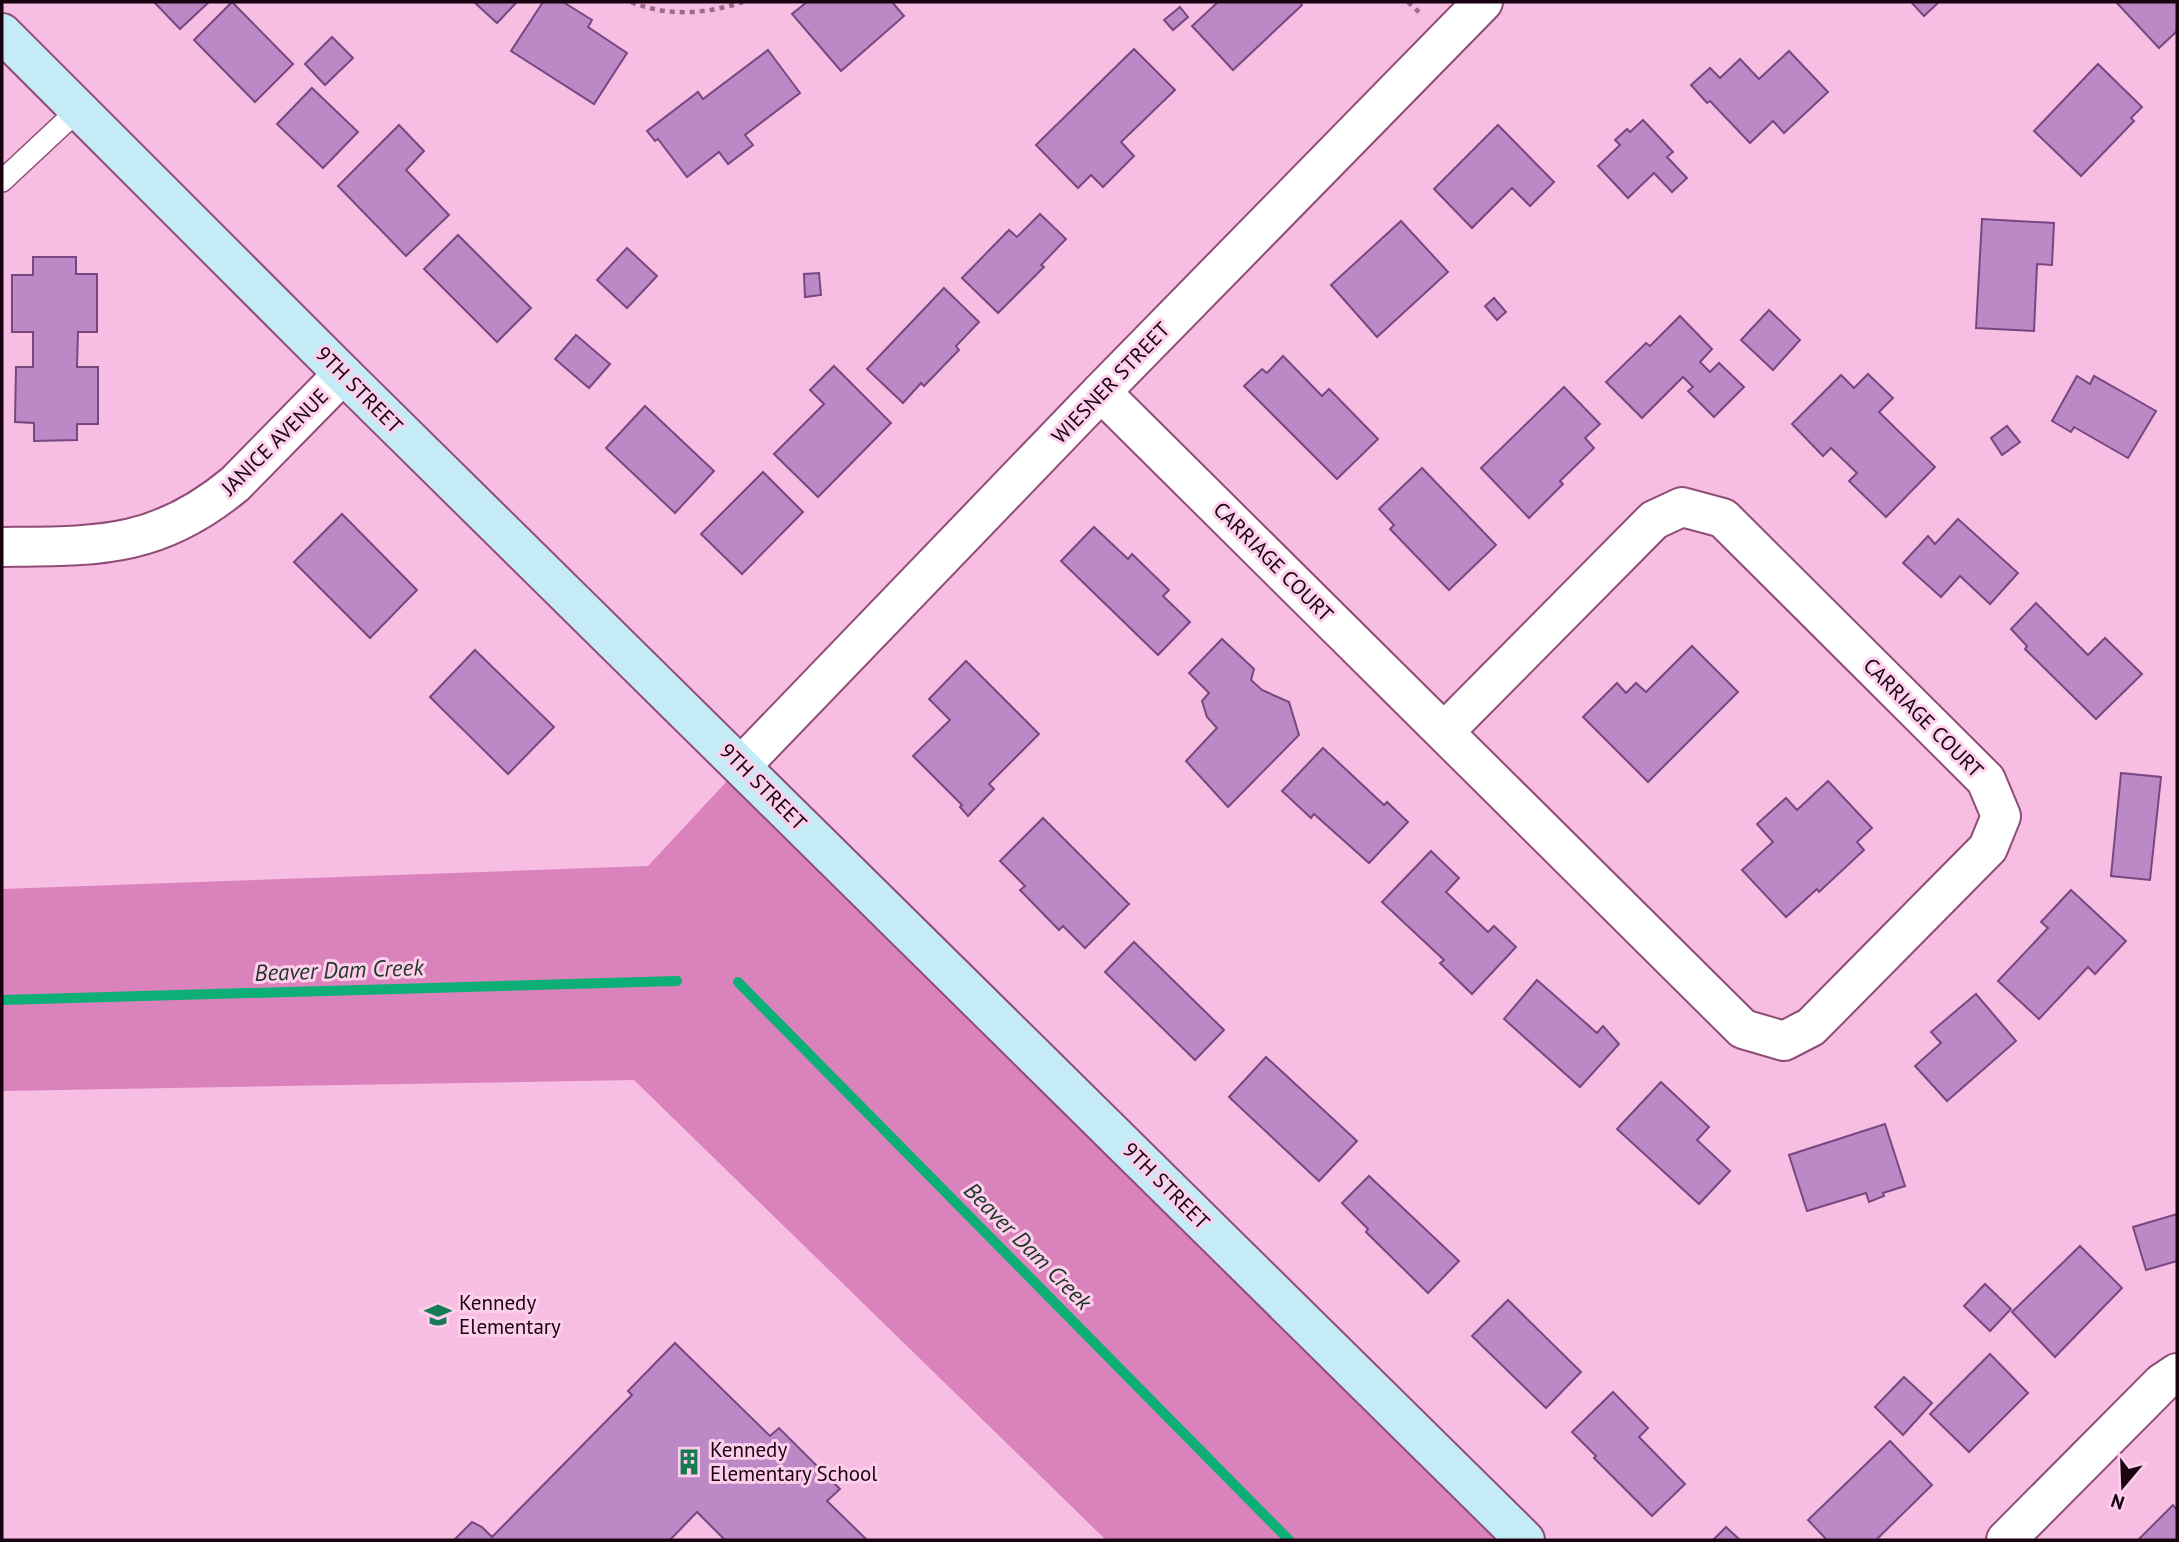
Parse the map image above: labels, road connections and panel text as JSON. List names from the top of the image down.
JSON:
{
  "streets": {
    "street": [
      "WIESNER STREET",
      "9TH STREET",
      "JANICE AVENUE",
      "CARRIAGE COURT"
    ]
  },
  "crossings": [
    ["WIESNER STREET", "9TH STREET"],
    ["WIESNER STREET", "CARRIAGE COURT"],
    ["9TH STREET", "JANICE AVENUE"]
  ],
  "water": ["Beaver Dam Creek"],
  "places": {
    "school or university": ["Kennedy Elementary"],
    "building": ["Kennedy Elementary School"]
  },
  "north": "bottom"
}
